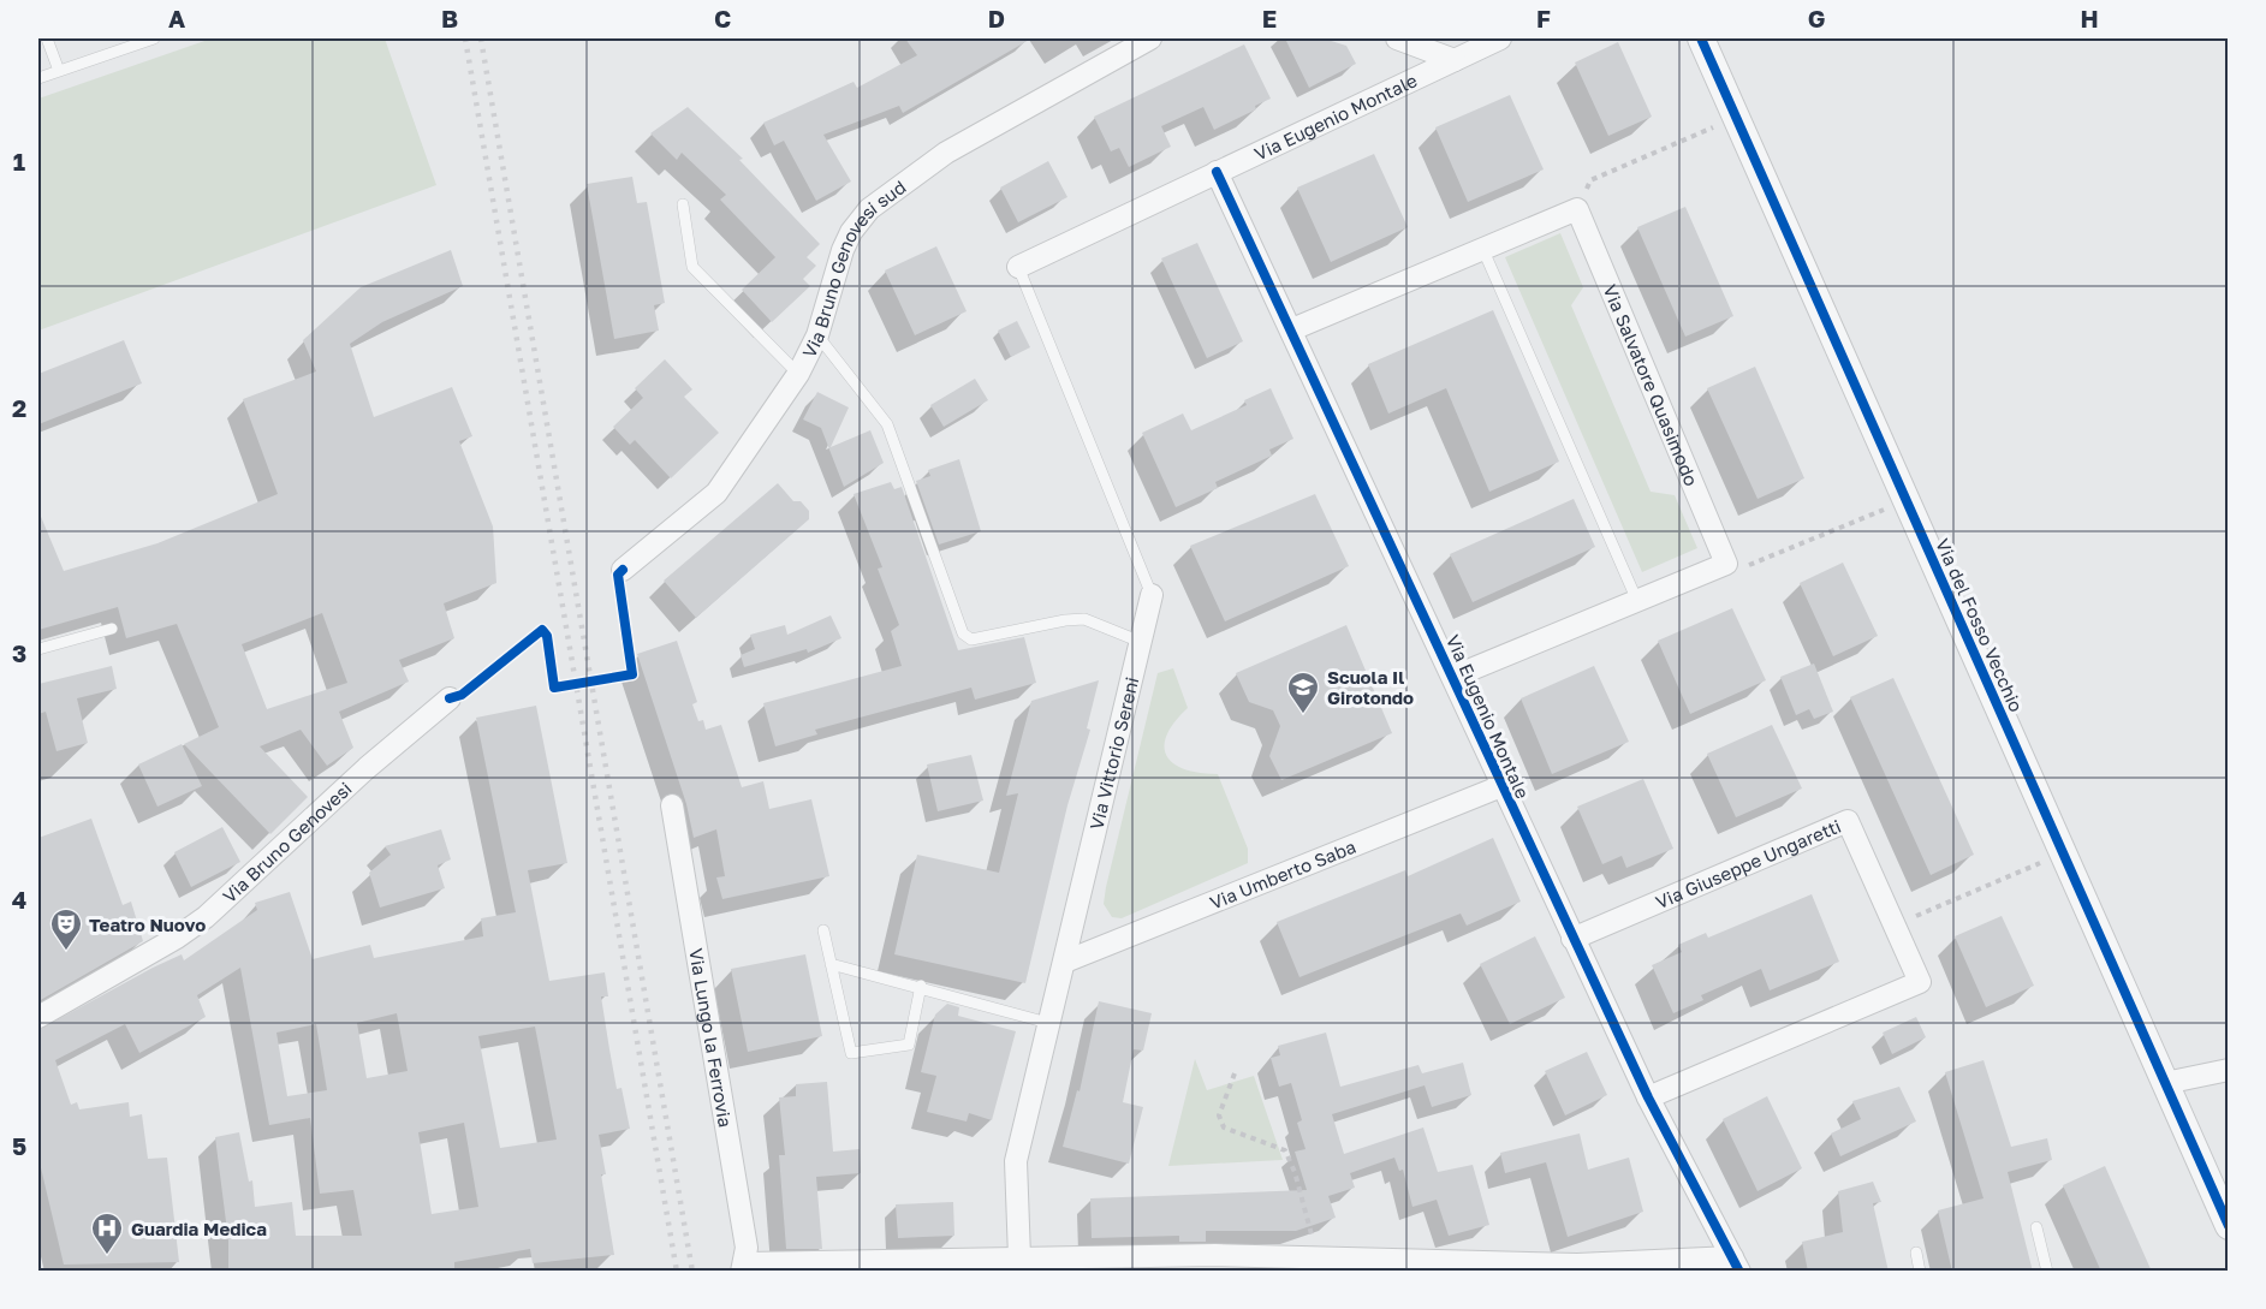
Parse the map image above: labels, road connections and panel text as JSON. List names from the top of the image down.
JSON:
{
  "streets": {
    "street": [
      "Via Eugenio Montale",
      "Via Bruno Genovesi sud",
      "Via Salvatore Quasimodo",
      "Via del Fosso Vecchio",
      "Via Vittorio Sereni",
      "Via Bruno Genovesi",
      "Via Giuseppe Ungaretti",
      "Via Umberto Saba",
      "Via Lungo la Ferrovia"
    ]
  },
  "crossings": [
    ["Via Eugenio Montale", "Via Vittorio Sereni"],
    ["Via Eugenio Montale", "Via Giuseppe Ungaretti"],
    ["Via Eugenio Montale", "Via Umberto Saba"],
    ["Via Vittorio Sereni", "Via Umberto Saba"]
  ],
  "places": {
    "school or university": ["Scuola Il Girotondo"],
    "theatre": ["Teatro Nuovo"],
    "hospital": ["Guardia Medica"]
  },
  "grid": {
    "columns": [
      "A",
      "B",
      "C",
      "D",
      "E",
      "F",
      "G",
      "H"
    ],
    "rows": [
      "1",
      "2",
      "3",
      "4",
      "5"
    ]
  }
}
